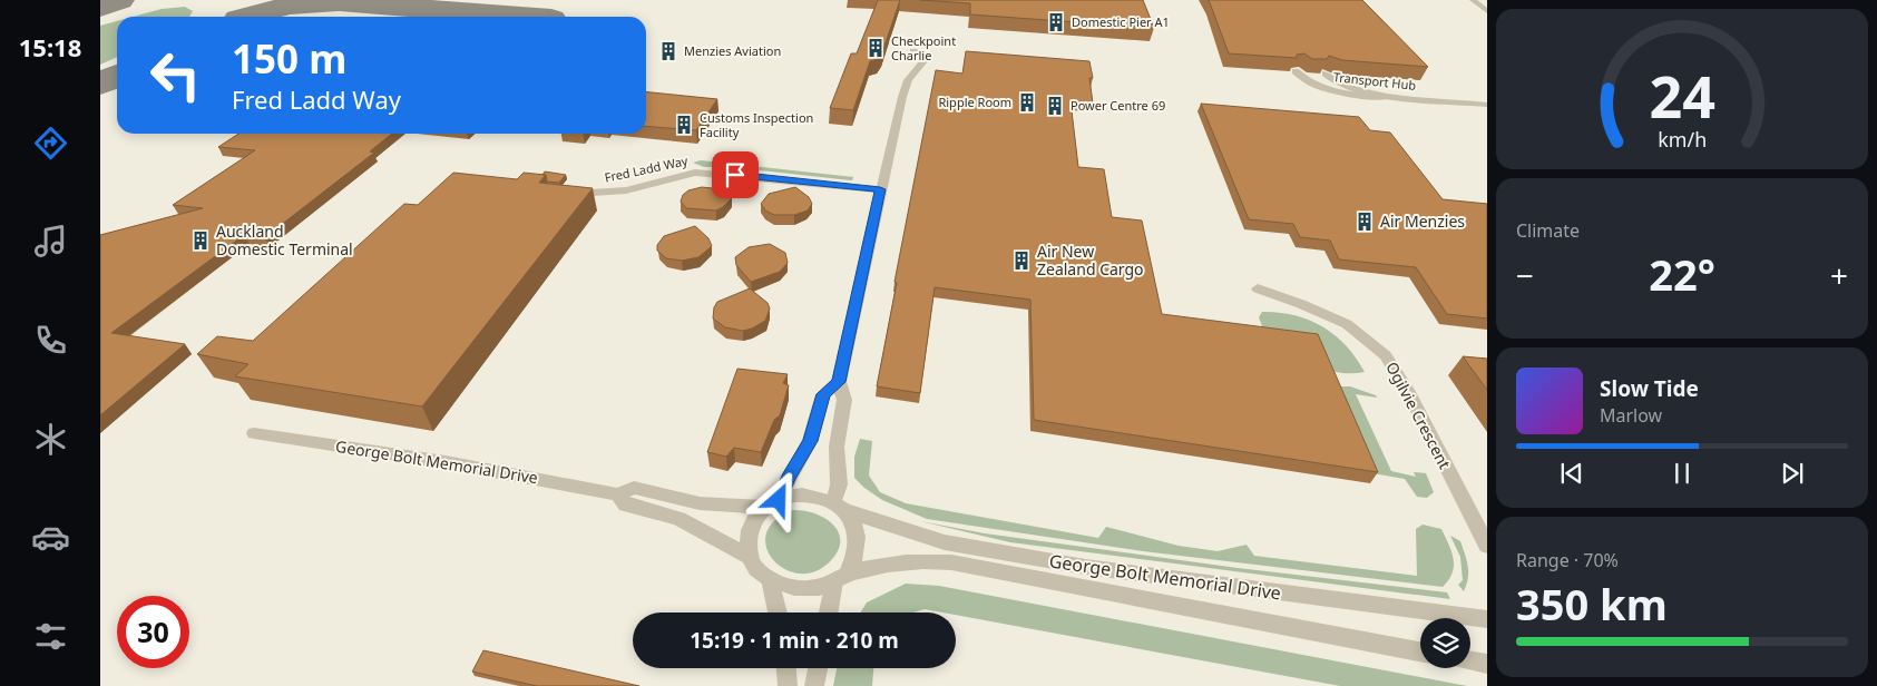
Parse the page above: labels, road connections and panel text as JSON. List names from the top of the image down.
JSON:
{
  "streets": {
    "street": [
      "Transport Hub",
      "Fred Ladd Way",
      "Ogilvie Crescent",
      "George Bolt Memorial Drive"
    ]
  },
  "places": {
    "building": [
      "Domestic Pier A1",
      "Checkpoint Charlie",
      "Menzies Aviation",
      "Ripple Room",
      "Power Centre 69",
      "Customs Inspection Facility",
      "Air Menzies",
      "Auckland Domestic Terminal",
      "Air New Zealand Cargo"
    ]
  },
  "page": {
    "tabs": "15:18",
    "turn": ["150 m", "Fred Ladd Way"],
    "tile": [
      "Climate",
      ["Range · 70%", "350 km"]
    ],
    "heat": ["−", "22°", "+"],
    "song": ["Slow Tide", "Marlow"],
    "limit": "30",
    "trip": "15:19 · 1 min · 210 m",
    "gauge": ["24", "km/h"]
  }
}
